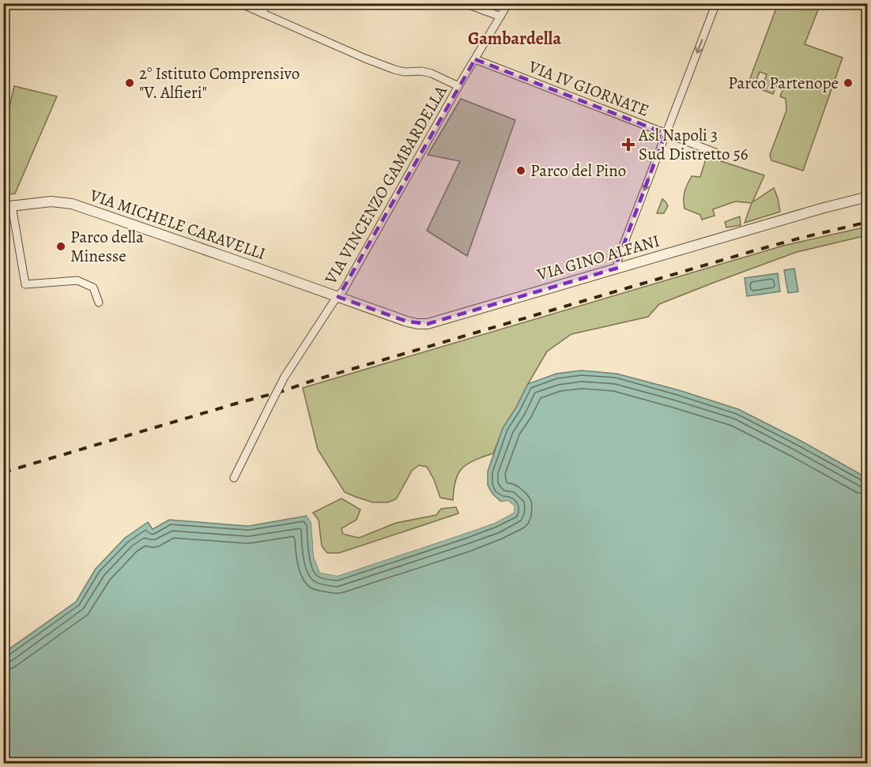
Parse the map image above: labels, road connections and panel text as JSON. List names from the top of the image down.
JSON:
{
  "streets": {
    "street": [
      "VIA IV GIORNATE",
      "VIA VINCENZO GAMBARDELLA",
      "VIA MICHELE CARAVELLI",
      "VIA GINO ALFANI"
    ]
  },
  "crossings": [
    ["VIA IV GIORNATE", "VIA VINCENZO GAMBARDELLA"],
    ["VIA VINCENZO GAMBARDELLA", "VIA MICHELE CARAVELLI"],
    ["VIA VINCENZO GAMBARDELLA", "VIA GINO ALFANI"],
    ["VIA MICHELE CARAVELLI", "VIA GINO ALFANI"]
  ],
  "districts": ["Gambardella"],
  "places": {
    "other": [
      "2° Istituto Comprensivo \"V. Alfieri\"",
      "Parco Partenope",
      "Parco del Pino",
      "Parco della Minesse"
    ],
    "health": ["Asl Napoli 3 Sud Distretto 56"]
  }
}
